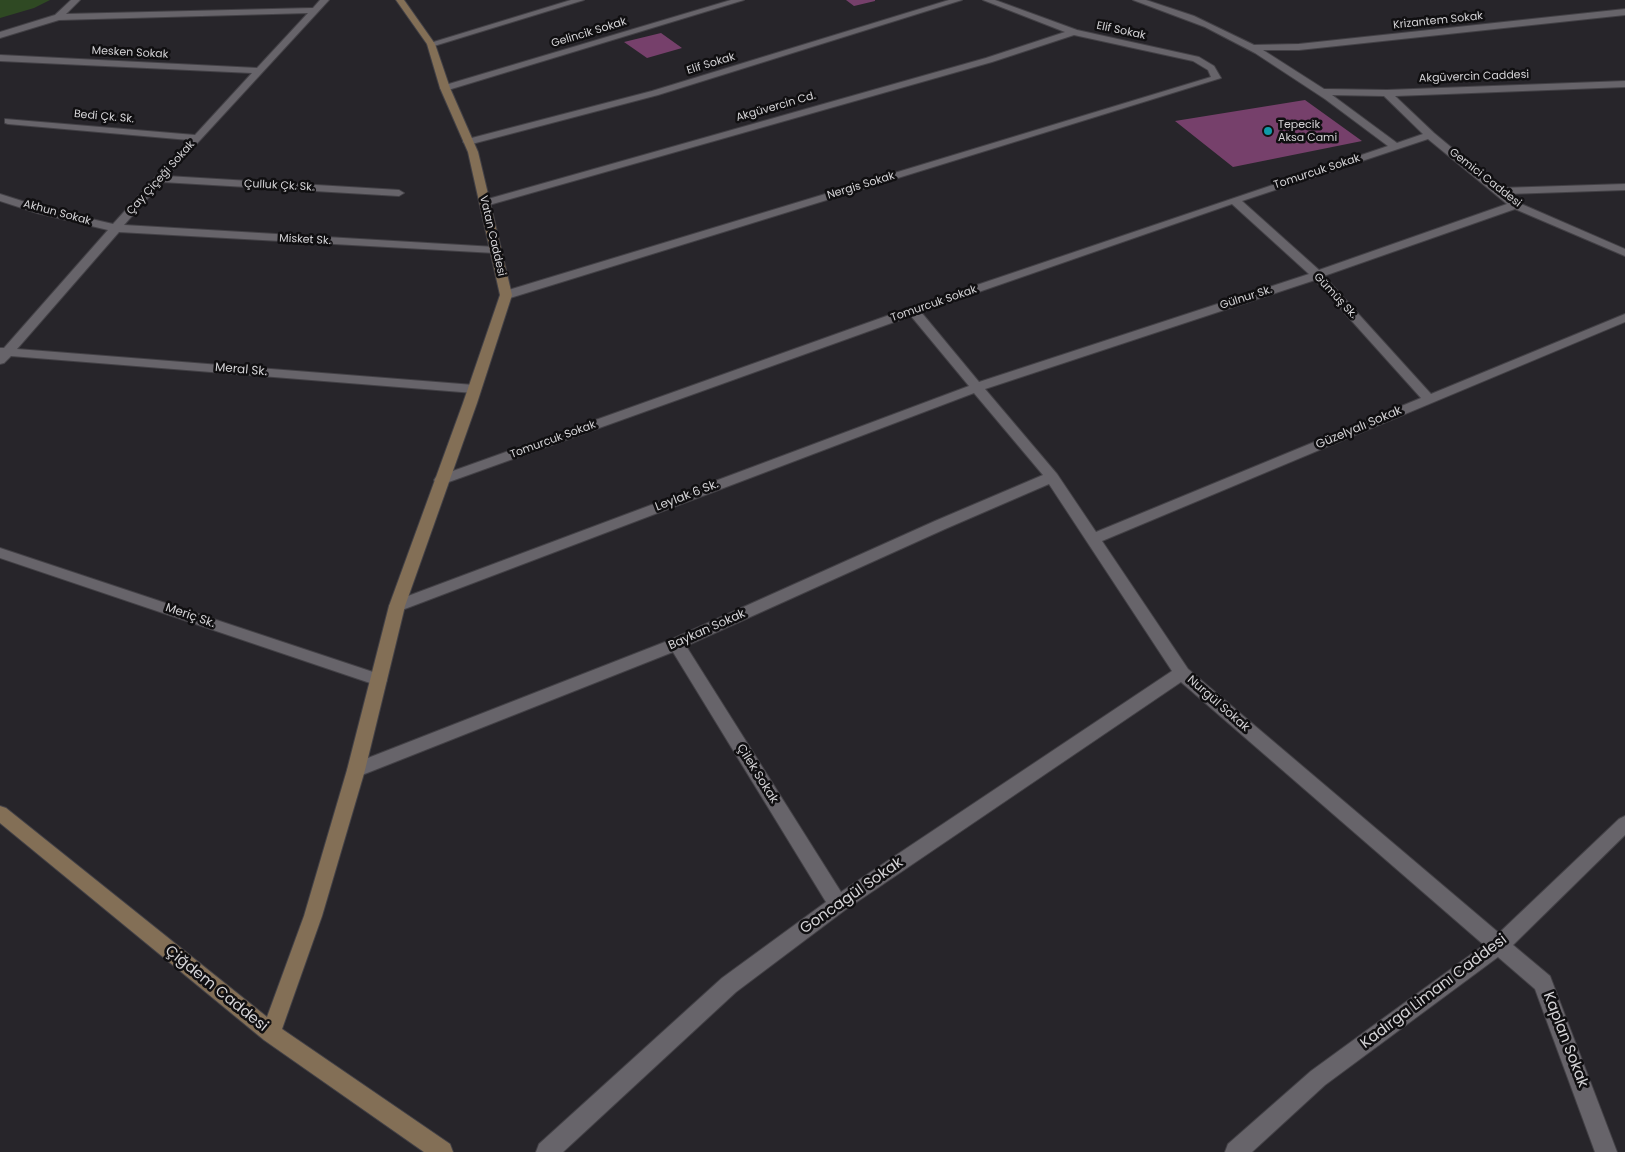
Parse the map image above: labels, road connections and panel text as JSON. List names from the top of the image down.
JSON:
{
  "streets": {
    "street": [
      "Krizantem Sokak",
      "Elif Sokak",
      "Gelincik Sokak",
      "Mesken Sokak",
      "Akgüvercin Caddesi",
      "Akgüvercin Cd.",
      "Bedi Çk. Sk.",
      "Tomurcuk Sokak",
      "Çay Çiçeği Sokak",
      "Gemici Caddesi",
      "Çulluk Çk. Sk.",
      "Nergis Sokak",
      "Akhun Sokak",
      "Vatan Caddesi",
      "Misket Sk.",
      "Gümüş Sk.",
      "Gülnur Sk.",
      "Meral Sk.",
      "Güzelyalı Sokak",
      "Leylak 6 Sk.",
      "Meriç Sk.",
      "Baykan Sokak",
      "Nurgül Sokak",
      "Çilek Sokak",
      "Goncagül Sokak",
      "Çiğdem Caddesi",
      "Kadırga Limanı Caddesi",
      "Kaplan Sokak"
    ]
  },
  "crossings": [
    ["Elif Sokak", "Akgüvercin Cd."],
    ["Elif Sokak", "Nergis Sokak"],
    ["Elif Sokak", "Vatan Caddesi"],
    ["Gelincik Sokak", "Vatan Caddesi"],
    ["Mesken Sokak", "Çay Çiçeği Sokak"],
    ["Akgüvercin Caddesi", "Gemici Caddesi"],
    ["Akgüvercin Cd.", "Vatan Caddesi"],
    ["Bedi Çk. Sk.", "Çay Çiçeği Sokak"],
    ["Tomurcuk Sokak", "Gemici Caddesi"],
    ["Tomurcuk Sokak", "Gümüş Sk."],
    ["Tomurcuk Sokak", "Nurgül Sokak"],
    ["Çay Çiçeği Sokak", "Çulluk Çk. Sk."],
    ["Çay Çiçeği Sokak", "Akhun Sokak"],
    ["Çay Çiçeği Sokak", "Misket Sk."],
    ["Çay Çiçeği Sokak", "Meral Sk."],
    ["Gemici Caddesi", "Gülnur Sk."],
    ["Nergis Sokak", "Vatan Caddesi"],
    ["Akhun Sokak", "Misket Sk."],
    ["Vatan Caddesi", "Misket Sk."],
    ["Gümüş Sk.", "Gülnur Sk."],
    ["Gümüş Sk.", "Güzelyalı Sokak"],
    ["Gülnur Sk.", "Leylak 6 Sk."],
    ["Gülnur Sk.", "Nurgül Sokak"],
    ["Güzelyalı Sokak", "Nurgül Sokak"],
    ["Leylak 6 Sk.", "Nurgül Sokak"],
    ["Baykan Sokak", "Nurgül Sokak"],
    ["Baykan Sokak", "Çilek Sokak"],
    ["Nurgül Sokak", "Goncagül Sokak"],
    ["Nurgül Sokak", "Kadırga Limanı Caddesi"],
    ["Nurgül Sokak", "Kaplan Sokak"],
    ["Çilek Sokak", "Goncagül Sokak"],
    ["Kadırga Limanı Caddesi", "Kaplan Sokak"]
  ],
  "places": ["Tepecik Aksa Cami"]
}
